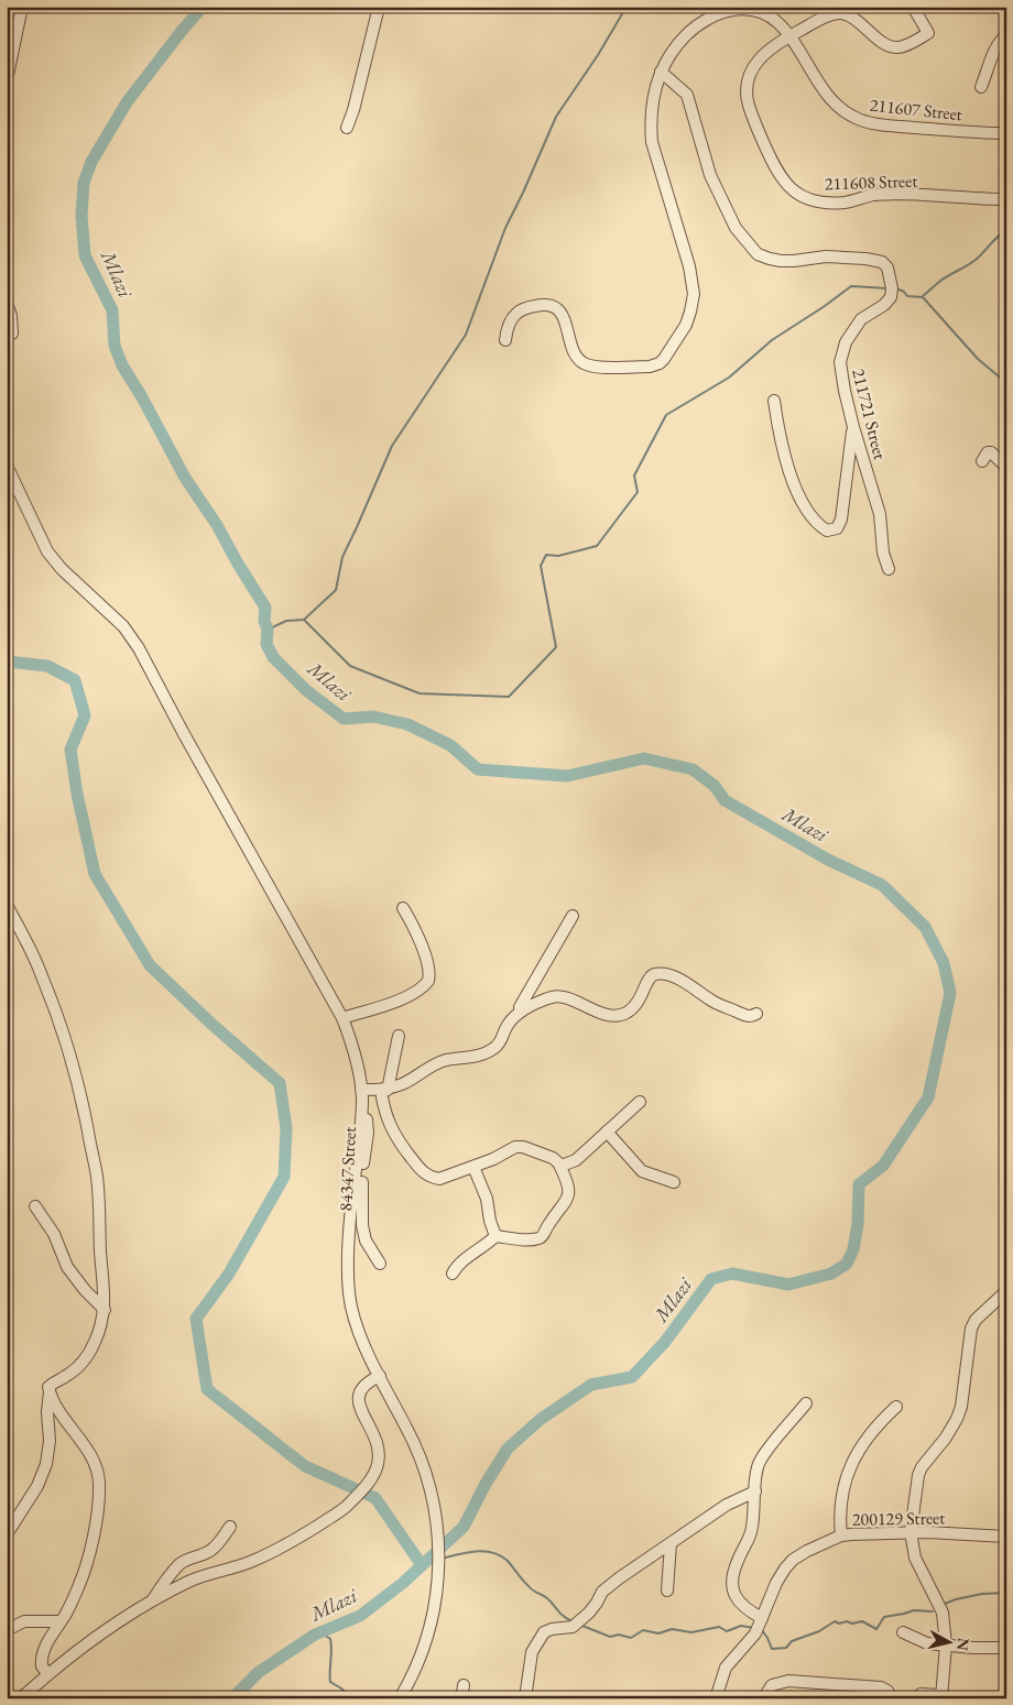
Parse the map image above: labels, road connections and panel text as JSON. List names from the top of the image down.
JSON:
{
  "streets": {
    "street": [
      "211607 Street",
      "211608 Street",
      "211721 Street",
      "84347 Street",
      "200129 Street"
    ]
  },
  "crossings": [
    ["211607 Street", "211608 Street"],
    ["211607 Street", "211721 Street"]
  ],
  "water": ["Mlazi"],
  "north": "right"
}
